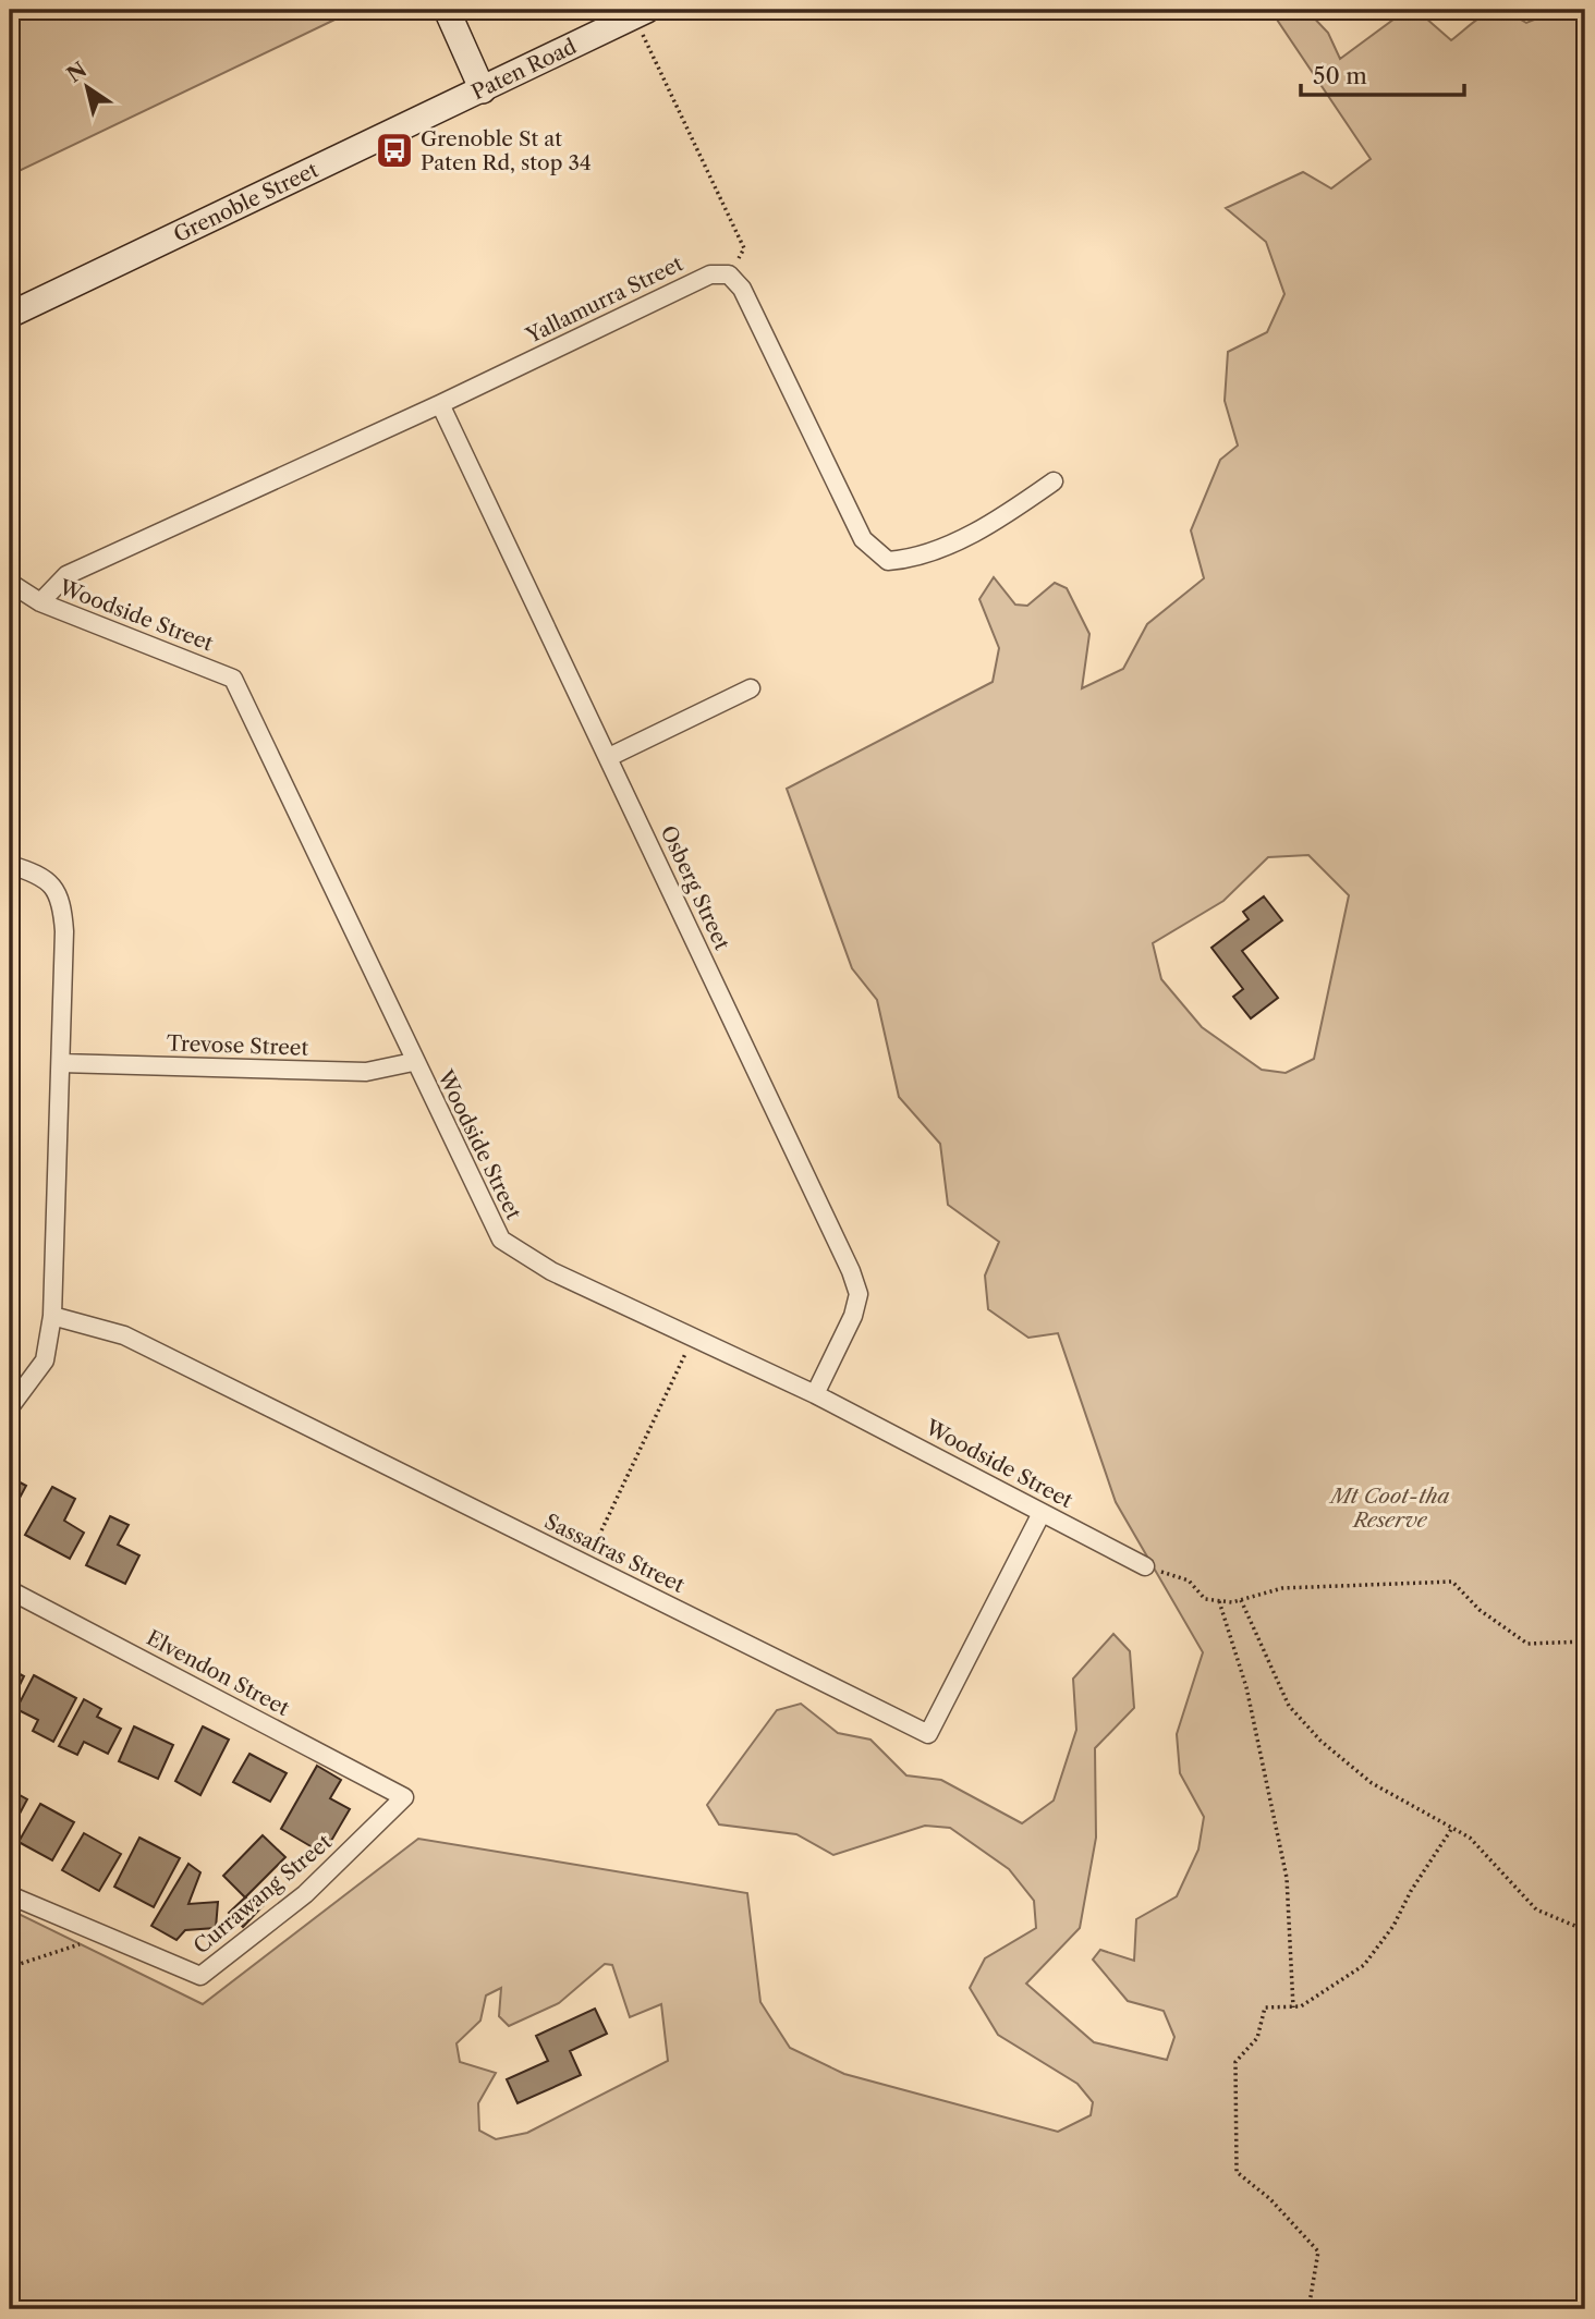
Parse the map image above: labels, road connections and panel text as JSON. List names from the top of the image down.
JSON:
{
  "streets": {
    "street": [
      "Paten Road",
      "Grenoble Street",
      "Yallamurra Street",
      "Woodside Street",
      "Osberg Street",
      "Trevose Street",
      "Sassafras Street",
      "Elvendon Street",
      "Currawang Street"
    ]
  },
  "crossings": [
    ["Paten Road", "Grenoble Street"],
    ["Yallamurra Street", "Woodside Street"],
    ["Yallamurra Street", "Osberg Street"],
    ["Woodside Street", "Osberg Street"],
    ["Woodside Street", "Trevose Street"],
    ["Woodside Street", "Sassafras Street"],
    ["Elvendon Street", "Currawang Street"]
  ],
  "parks": ["Mt Coot-tha Reserve"],
  "places": {
    "bus stop": ["Grenoble St at Paten Rd, stop 34"]
  },
  "scale_bar": "50 m",
  "north": "top left"
}
